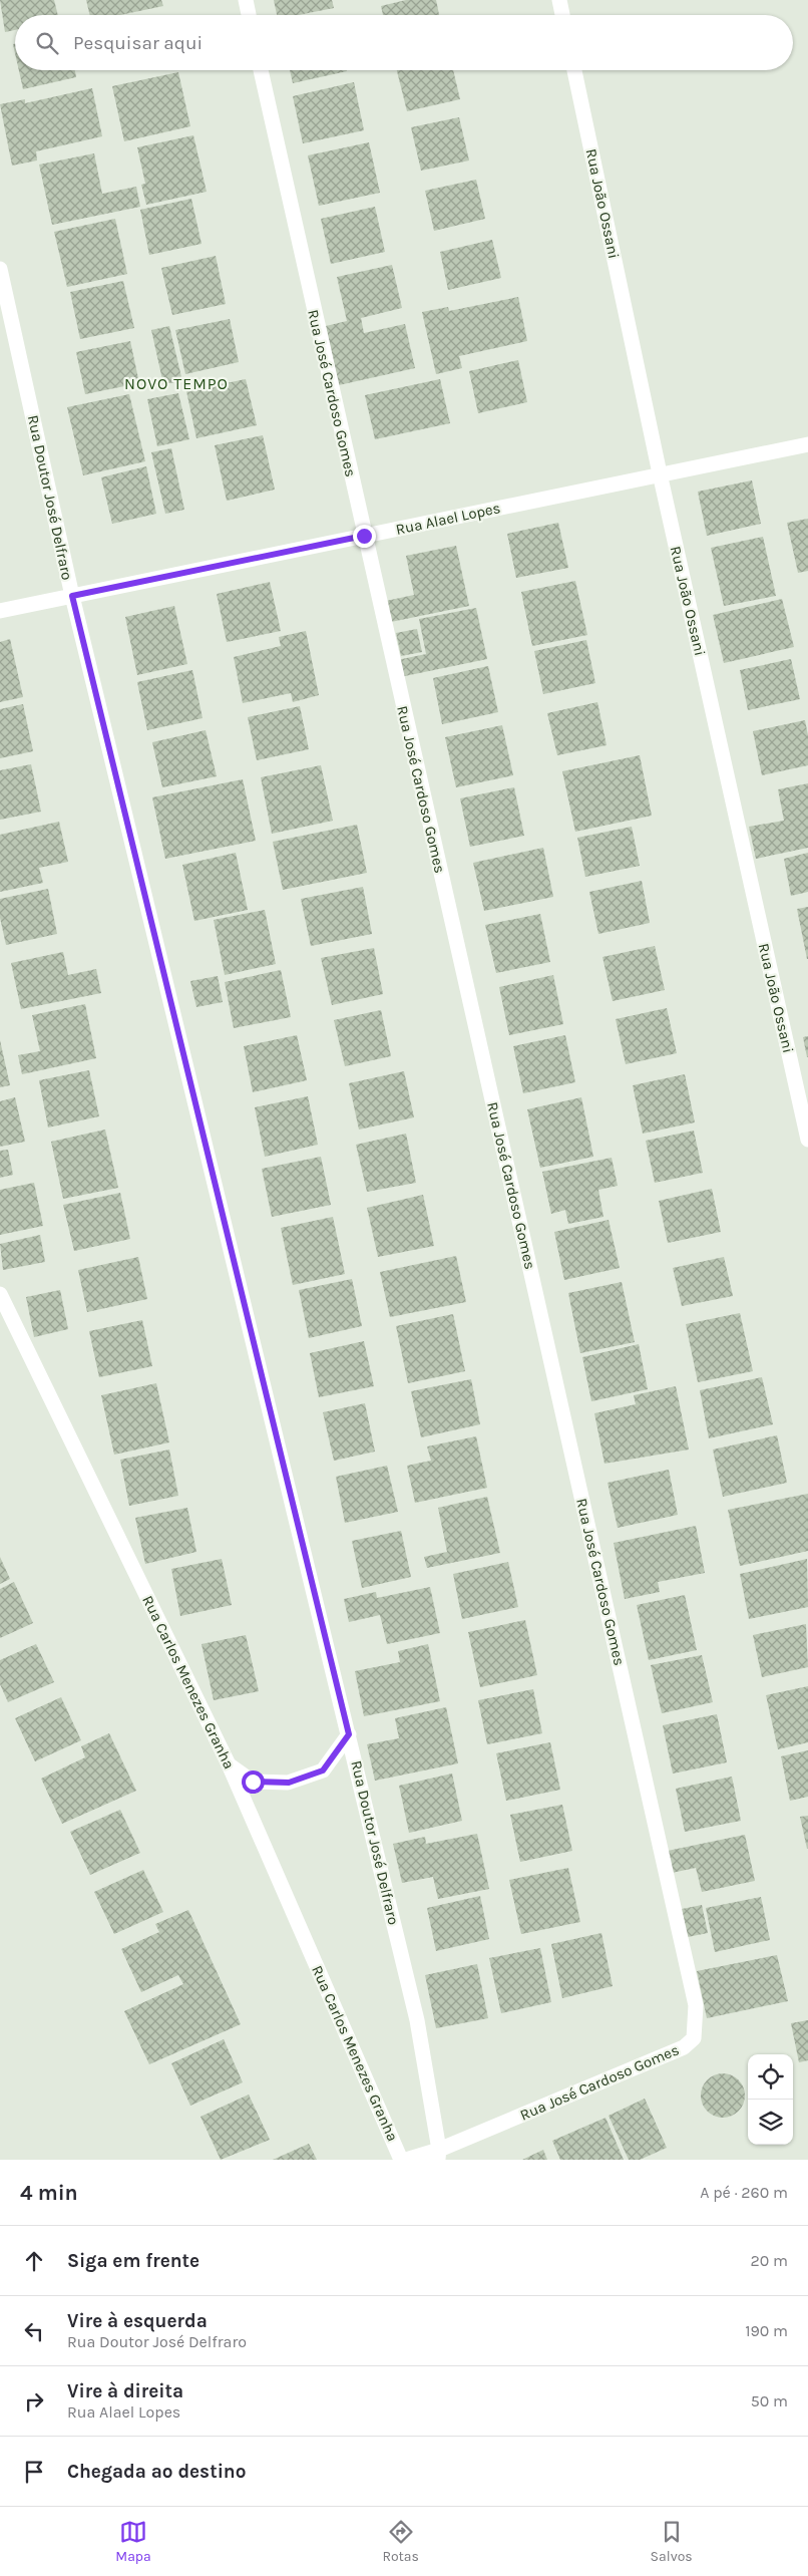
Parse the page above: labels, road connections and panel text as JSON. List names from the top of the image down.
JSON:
{
  "streets": {
    "street": [
      "Rua João Ossani",
      "Rua José Cardoso Gomes",
      "Rua Doutor José Delfraro",
      "Rua Alael Lopes",
      "Rua Carlos Menezes Granha"
    ]
  },
  "crossings": [
    ["Rua João Ossani", "Rua Alael Lopes"],
    ["Rua José Cardoso Gomes", "Rua Doutor José Delfraro"],
    ["Rua José Cardoso Gomes", "Rua Alael Lopes"],
    ["Rua Doutor José Delfraro", "Rua Alael Lopes"]
  ],
  "districts": ["NOVO TEMPO"],
  "page": {
    "search": "Pesquisar aqui",
    "heading": ["4 min", "A pé · 260 m"],
    "list": [
      ["Siga em frente", "20 m"],
      ["Vire à esquerda", "Rua Doutor José Delfraro", "190 m"],
      ["Vire à direita", "Rua Alael Lopes", "50 m"],
      "Chegada ao destino"
    ],
    "nav": ["Mapa", "Rotas", "Salvos"]
  }
}
